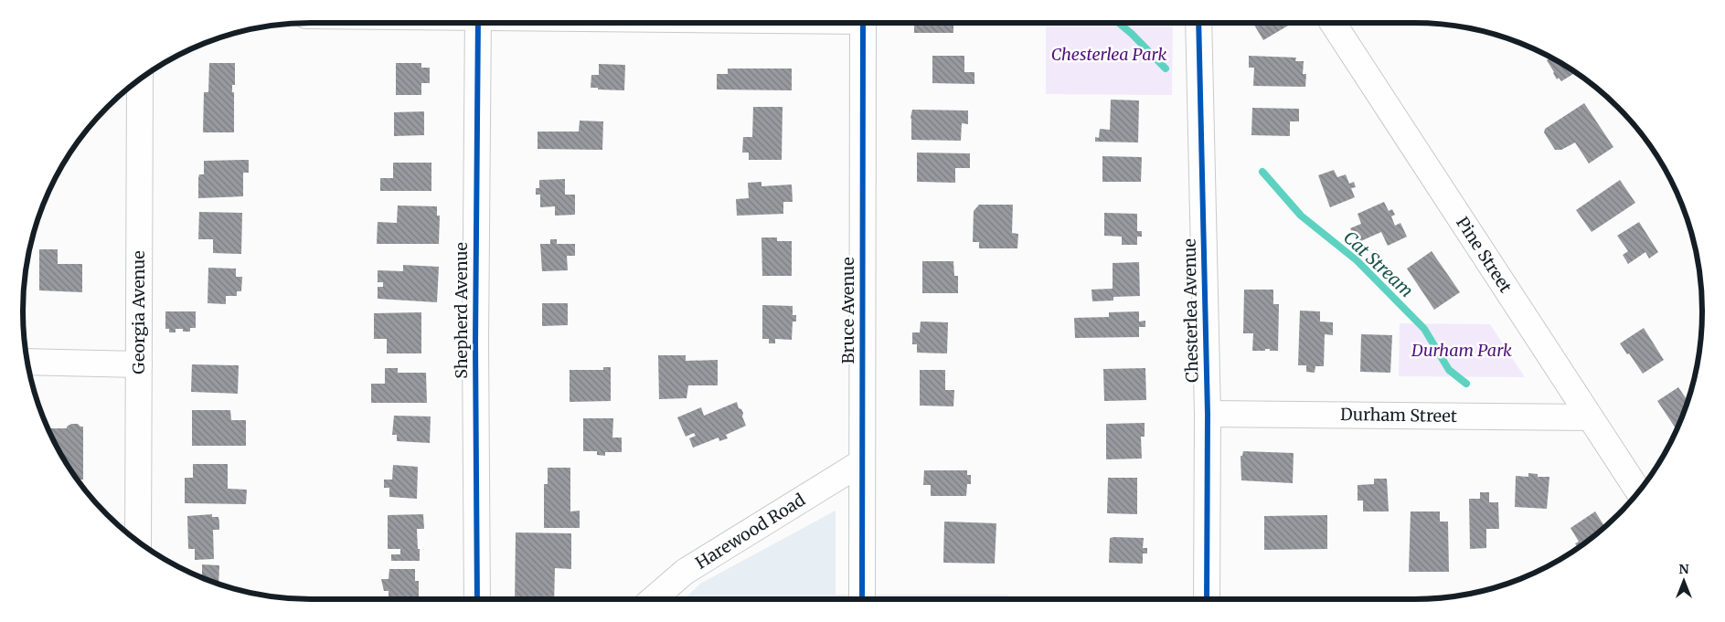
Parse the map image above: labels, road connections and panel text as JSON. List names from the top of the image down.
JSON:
{
  "streets": {
    "street": [
      "Pine Street",
      "Shepherd Avenue",
      "Bruce Avenue",
      "Chesterlea Avenue",
      "Georgia Avenue",
      "Durham Street",
      "Harewood Road"
    ]
  },
  "crossings": [
    ["Pine Street", "Durham Street"],
    ["Bruce Avenue", "Harewood Road"],
    ["Chesterlea Avenue", "Durham Street"]
  ],
  "water": ["Cat Stream"],
  "parks": ["Chesterlea Park", "Durham Park"],
  "north": "top"
}
